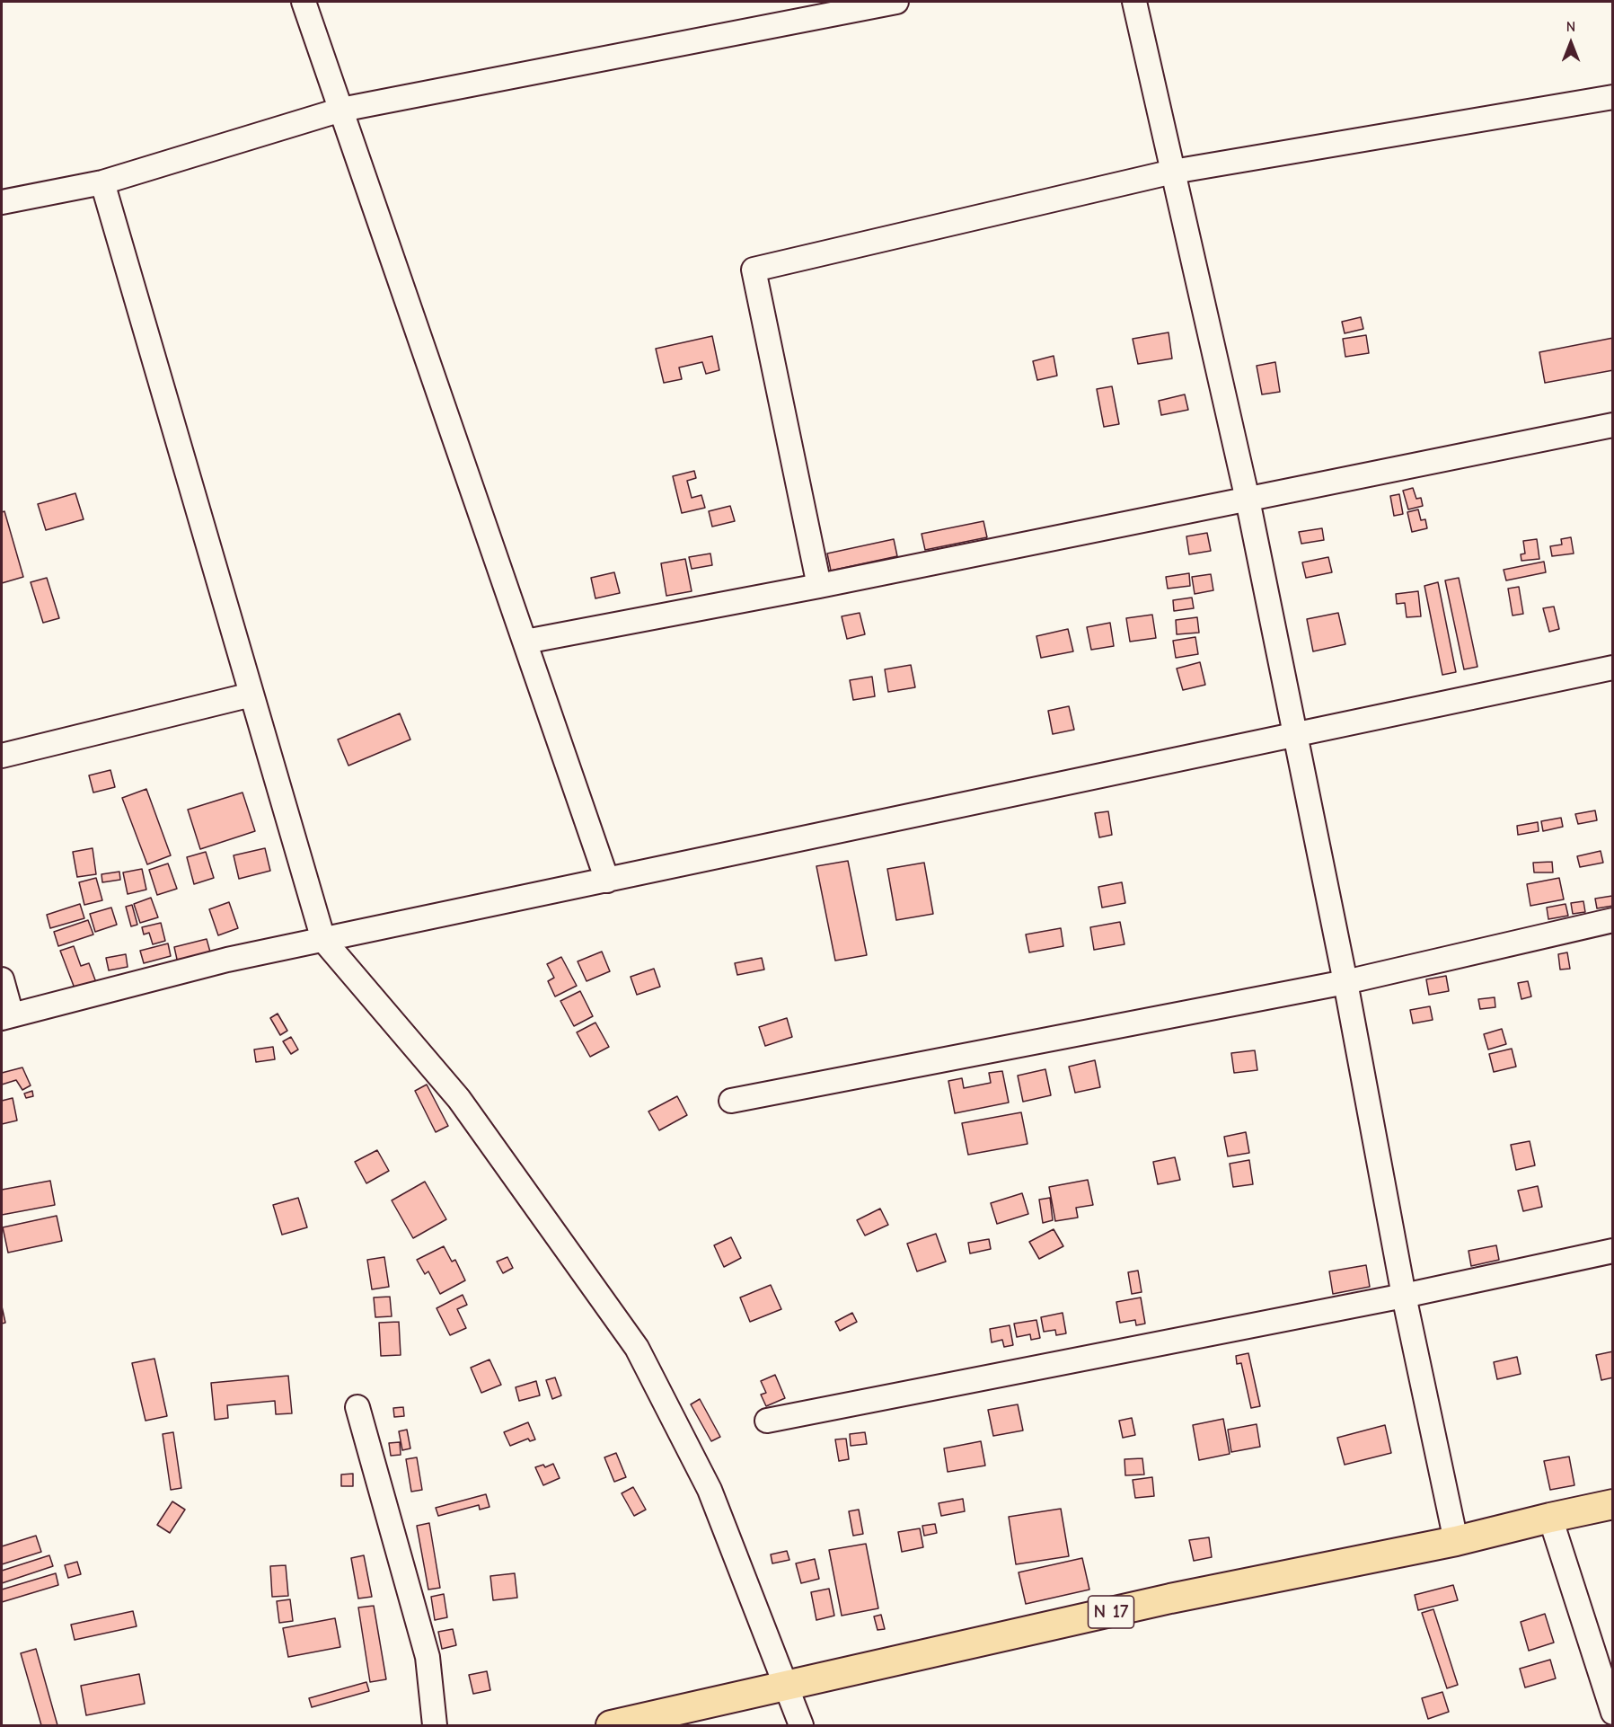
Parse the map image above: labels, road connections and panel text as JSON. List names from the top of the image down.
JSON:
{
  "streets": {
    "main road": ["N 17"]
  },
  "north": "top"
}
